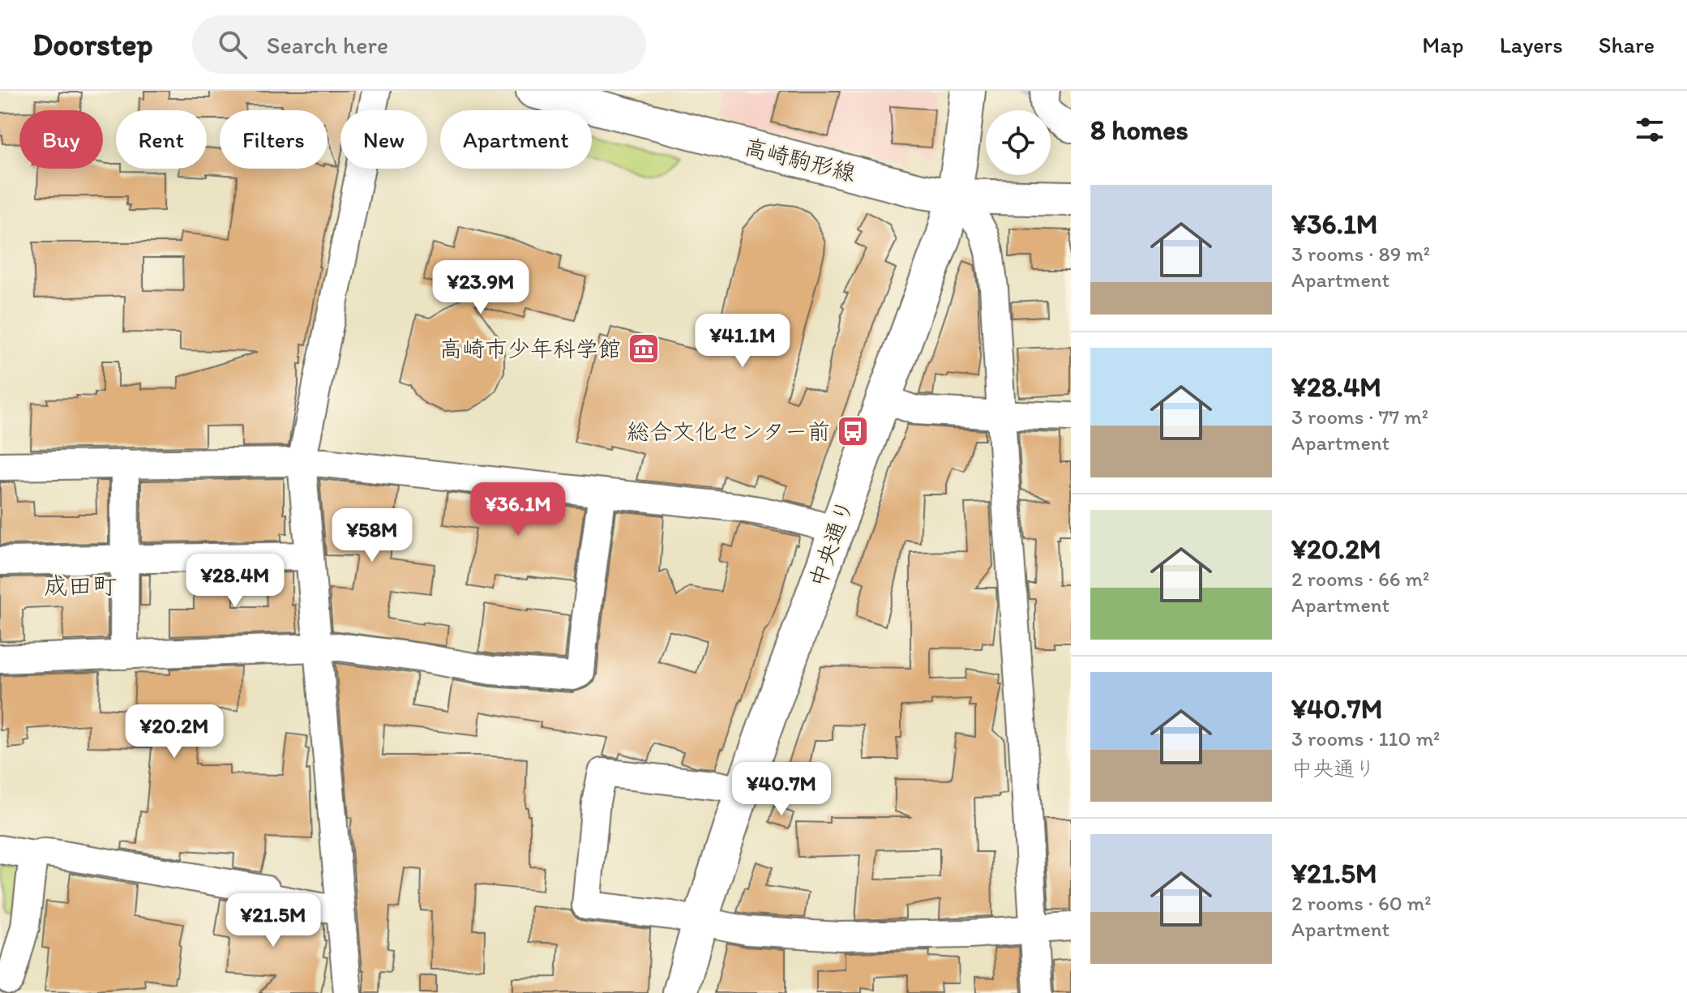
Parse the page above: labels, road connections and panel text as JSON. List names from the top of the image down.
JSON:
{
  "streets": {
    "main road": ["高崎駒形線", "中央通り"]
  },
  "crossings": [
    ["高崎駒形線", "中央通り"]
  ],
  "districts": ["成田町"],
  "places": {
    "museum": ["高崎市少年科学館"],
    "bus stop": ["総合文化センター前"]
  },
  "page": {
    "header": "Doorstep",
    "search": "Search here",
    "nav": ["Map", "Layers", "Share"],
    "heading": "8 homes",
    "chip": [
      "Buy",
      "Rent",
      "Filters",
      "New",
      "Apartment"
    ],
    "list": [
      {
        "name": "¥36.1M",
        "note": "3 rooms · 89 m² · Apartment"
      },
      {
        "name": "¥28.4M",
        "note": "3 rooms · 77 m² · Apartment"
      },
      {
        "name": "¥20.2M",
        "note": "2 rooms · 66 m² · Apartment"
      },
      {
        "name": "¥40.7M",
        "note": "3 rooms · 110 m² · 中央通り"
      },
      {
        "name": "¥21.5M",
        "note": "2 rooms · 60 m² · Apartment"
      }
    ],
    "price": [
      "¥23.9M",
      "¥41.1M",
      "¥36.1M",
      "¥58M",
      "¥28.4M",
      "¥20.2M",
      "¥40.7M",
      "¥21.5M"
    ]
  }
}
